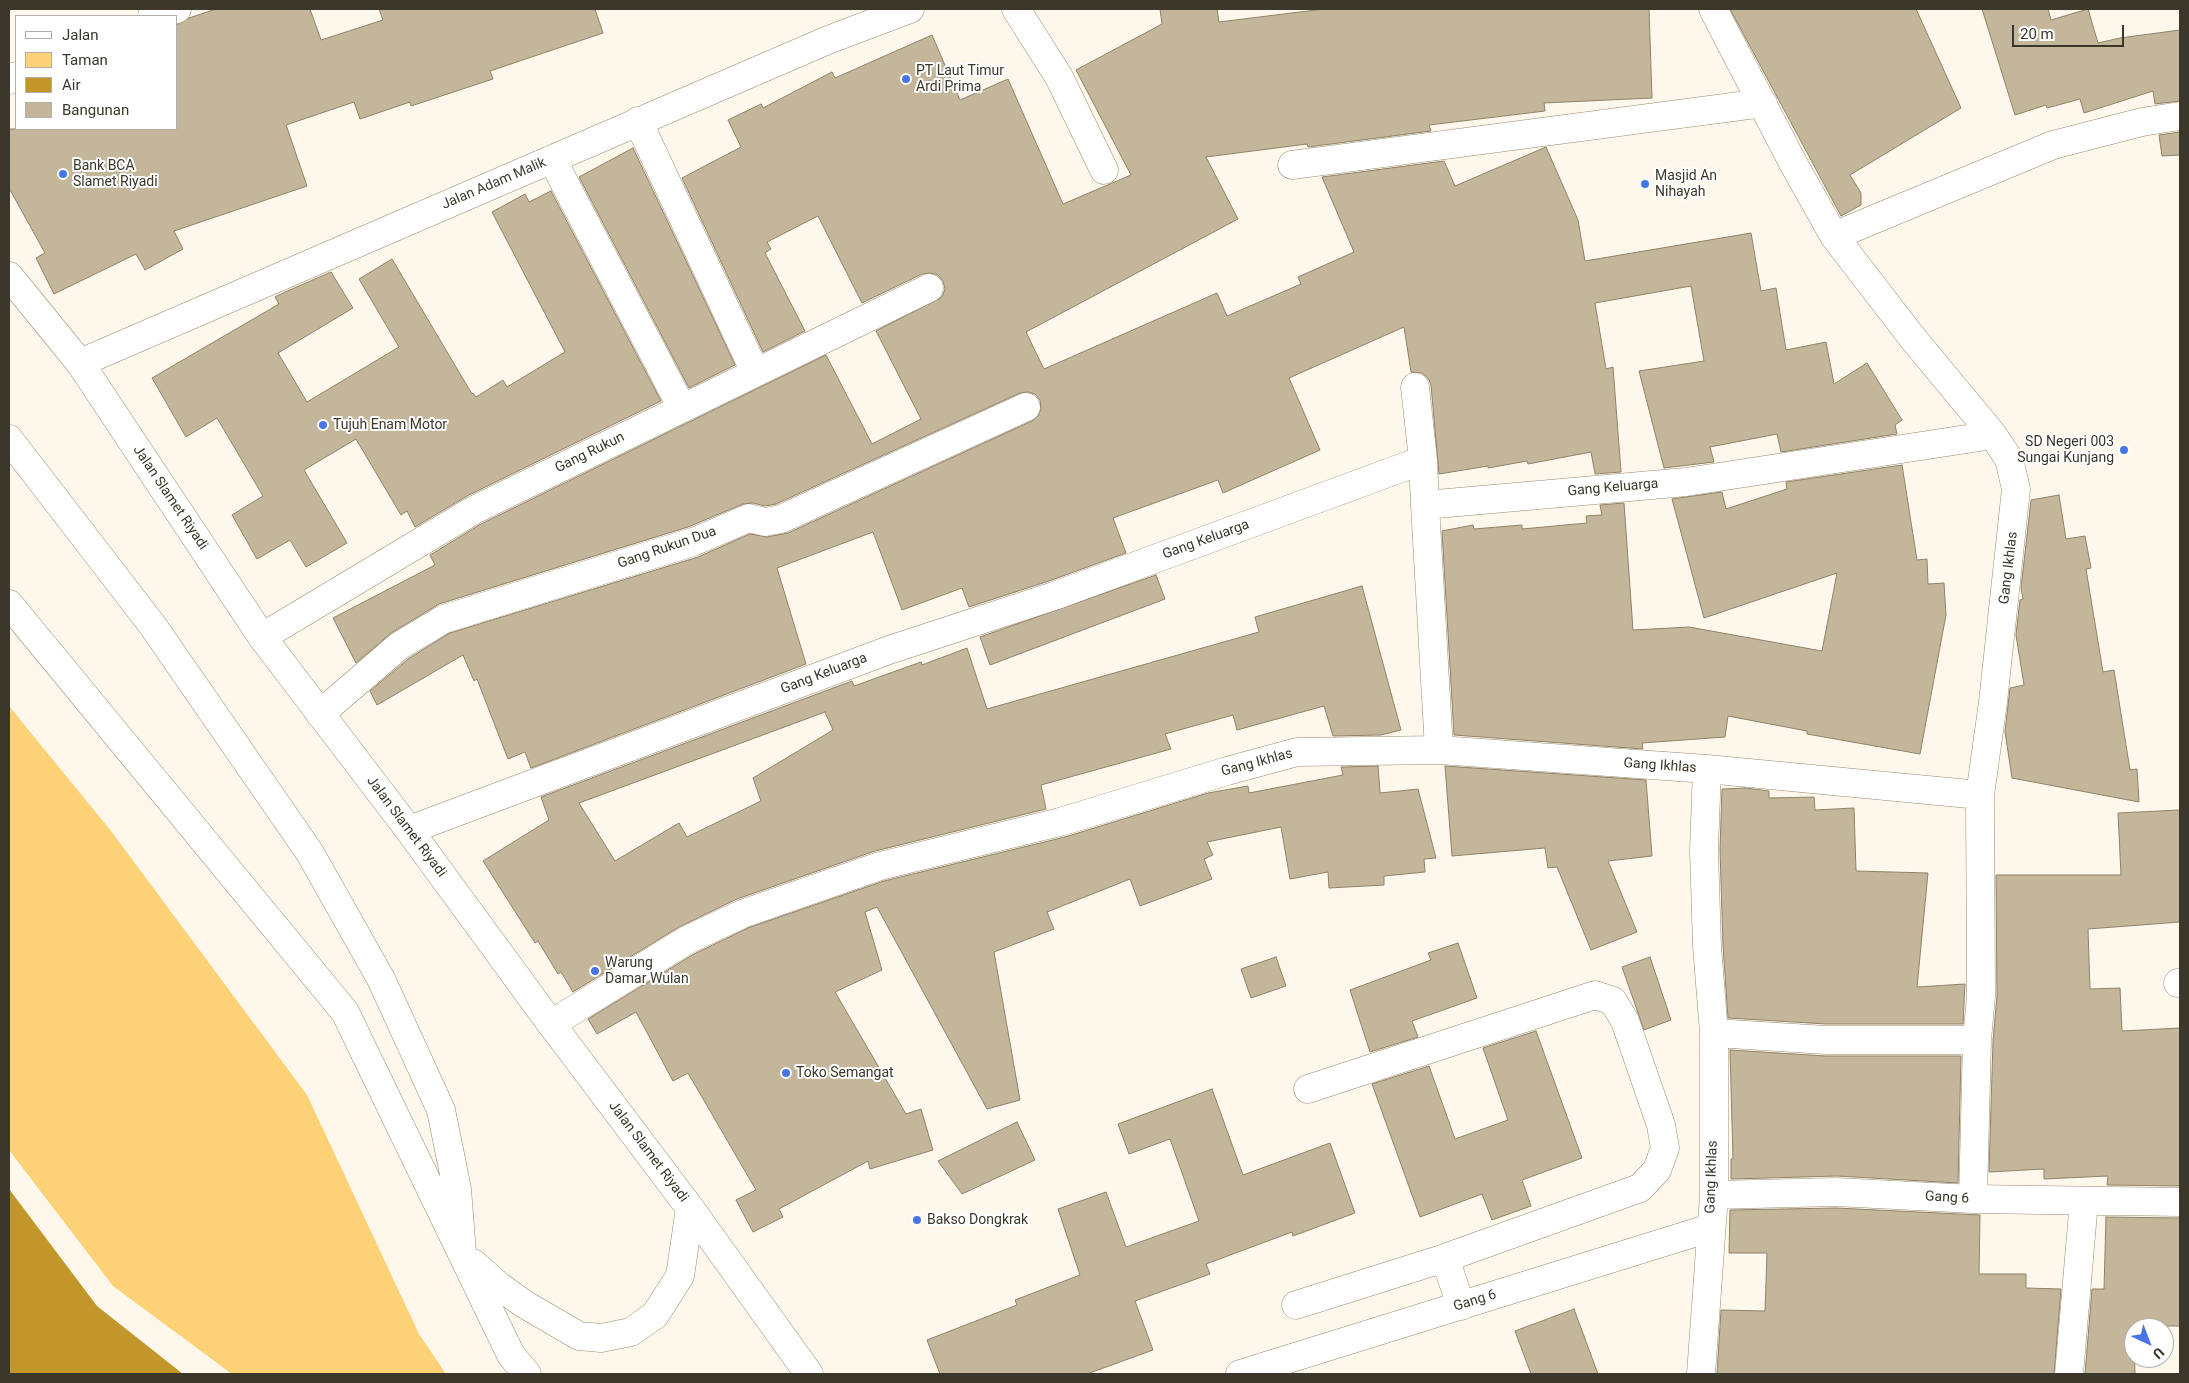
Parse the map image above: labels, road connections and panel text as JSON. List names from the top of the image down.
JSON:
{
  "streets": {
    "main road": [
      "Jalan Adam Malik",
      "Gang Rukun",
      "Gang Keluarga",
      "Jalan Slamet Riyadi",
      "Gang Rukun Dua",
      "Gang Ikhlas",
      "Gang 6"
    ]
  },
  "crossings": [
    ["Jalan Adam Malik", "Jalan Slamet Riyadi"],
    ["Gang Rukun", "Jalan Slamet Riyadi"],
    ["Gang Keluarga", "Jalan Slamet Riyadi"],
    ["Gang Keluarga", "Gang Ikhlas"],
    ["Jalan Slamet Riyadi", "Gang Rukun Dua"],
    ["Jalan Slamet Riyadi", "Gang Ikhlas"],
    ["Gang Ikhlas", "Gang 6"]
  ],
  "places": [
    "PT Laut Timur Ardi Prima",
    "Bank BCA Slamet Riyadi",
    "Masjid An Nihayah",
    "Tujuh Enam Motor",
    "SD Negeri 003 Sungai Kunjang",
    "Warung Damar Wulan",
    "Toko Semangat",
    "Bakso Dongkrak"
  ],
  "legend": [
    "Jalan",
    "Taman",
    "Air",
    "Bangunan"
  ],
  "scale_bar": "20 m",
  "north": "bottom right"
}
